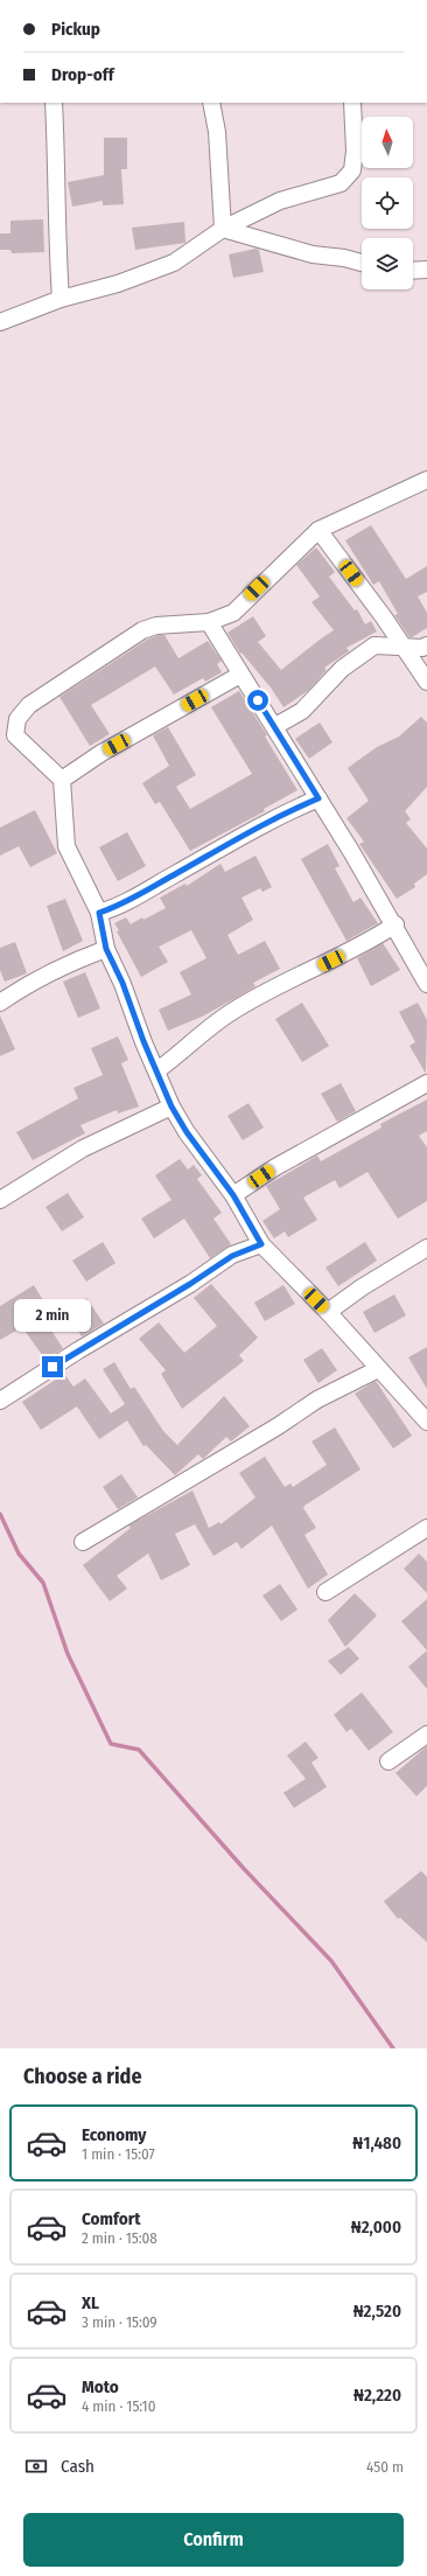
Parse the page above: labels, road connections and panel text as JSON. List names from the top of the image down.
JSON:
{
  "north": "top",
  "page": {
    "banner": ["Pickup", "Drop-off"],
    "bubble": "2 min",
    "heading": "Choose a ride",
    "list": [
      {
        "name": "Economy",
        "note": "1 min · 15:07",
        "value": "₦1,480"
      },
      {
        "name": "Comfort",
        "note": "2 min · 15:08",
        "value": "₦2,000"
      },
      {
        "name": "XL",
        "note": "3 min · 15:09",
        "value": "₦2,520"
      },
      {
        "name": "Moto",
        "note": "4 min · 15:10",
        "value": "₦2,220"
      }
    ],
    "pay": ["Cash", "450 m"],
    "buttons": "Confirm"
  }
}
